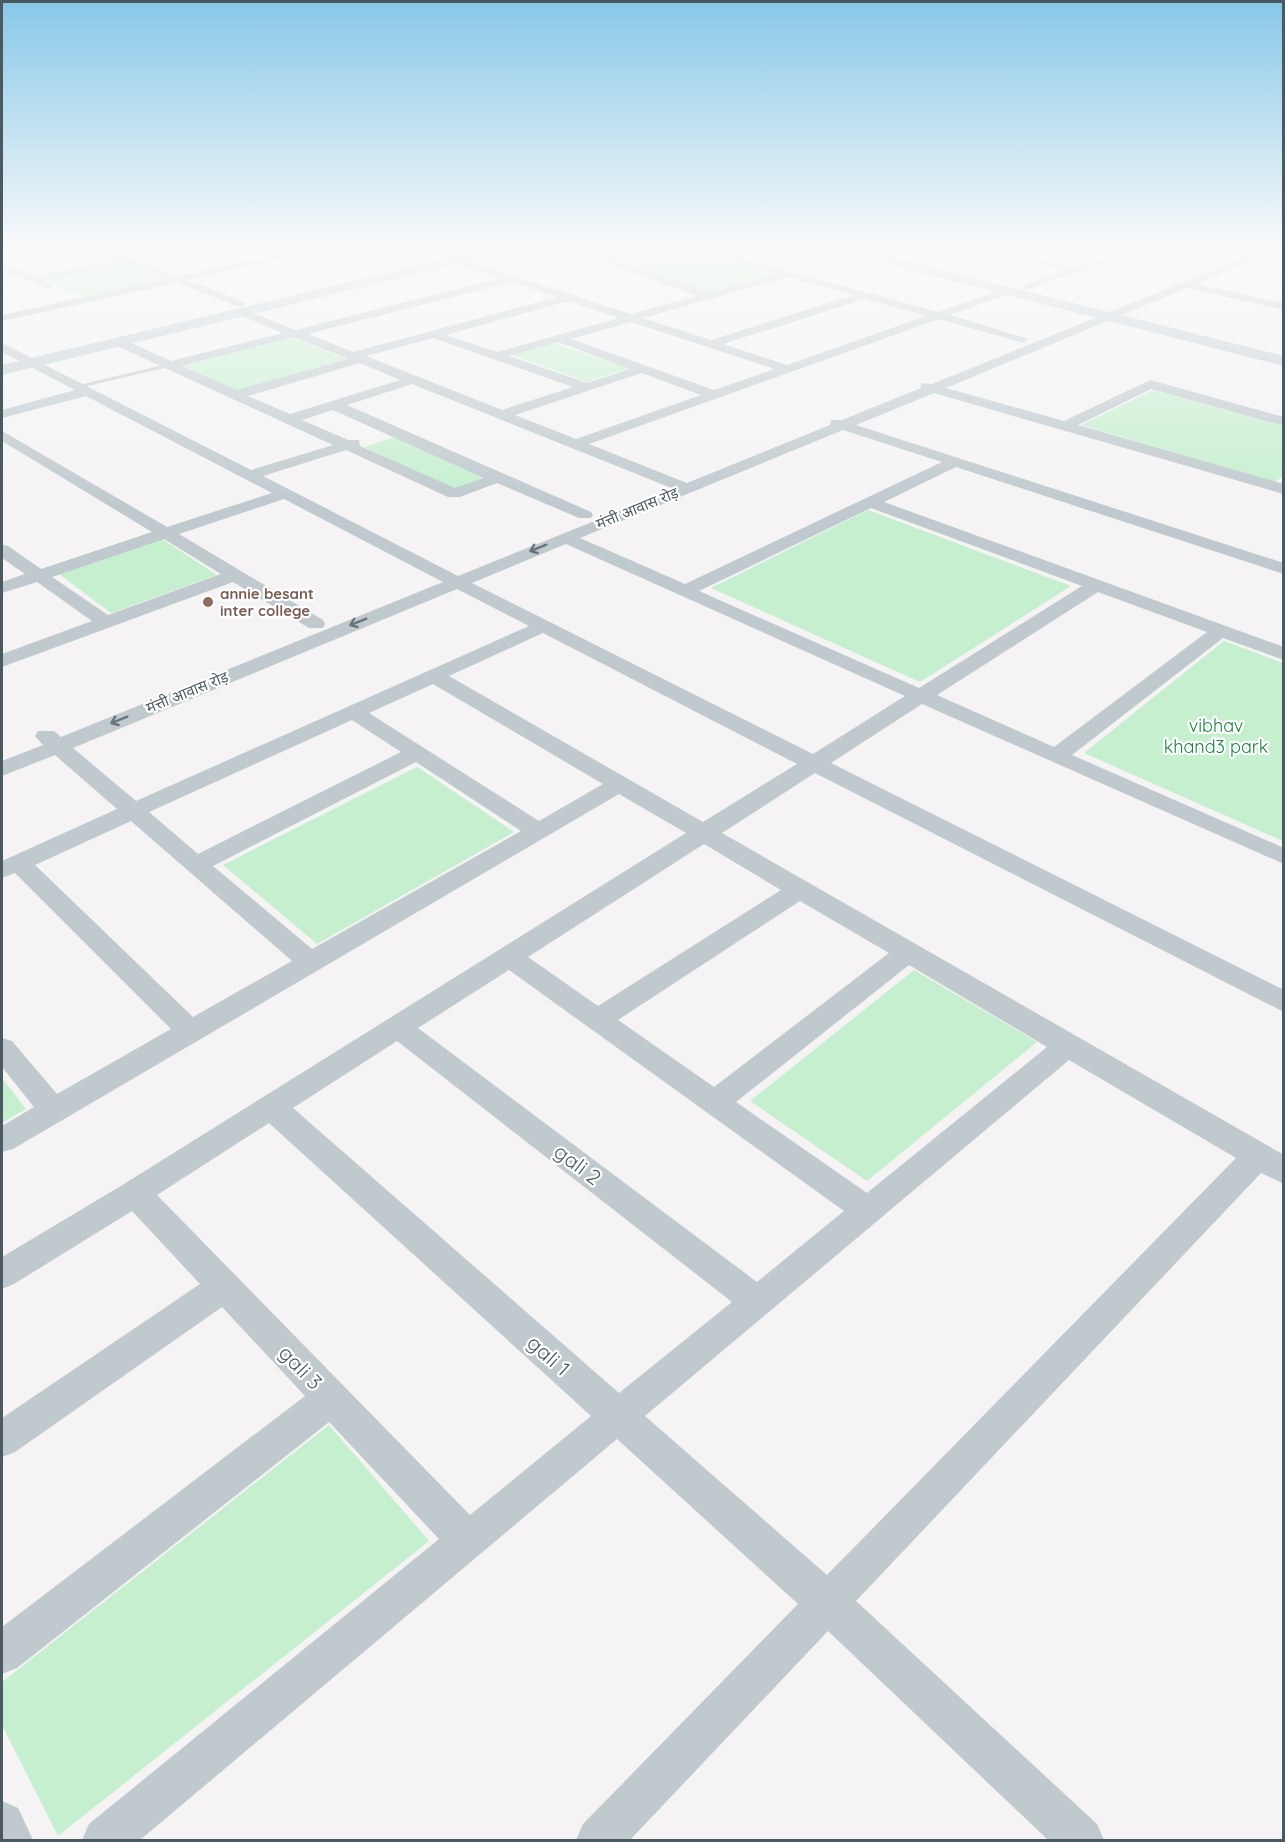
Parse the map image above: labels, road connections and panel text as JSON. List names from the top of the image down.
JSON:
{
  "streets": {
    "street": [
      "मंत्ती आवास रोड़",
      "gali 2",
      "gali 1",
      "gali 3"
    ]
  },
  "parks": ["vibhav khand3 park"],
  "places": ["annie besant inter college"]
}
